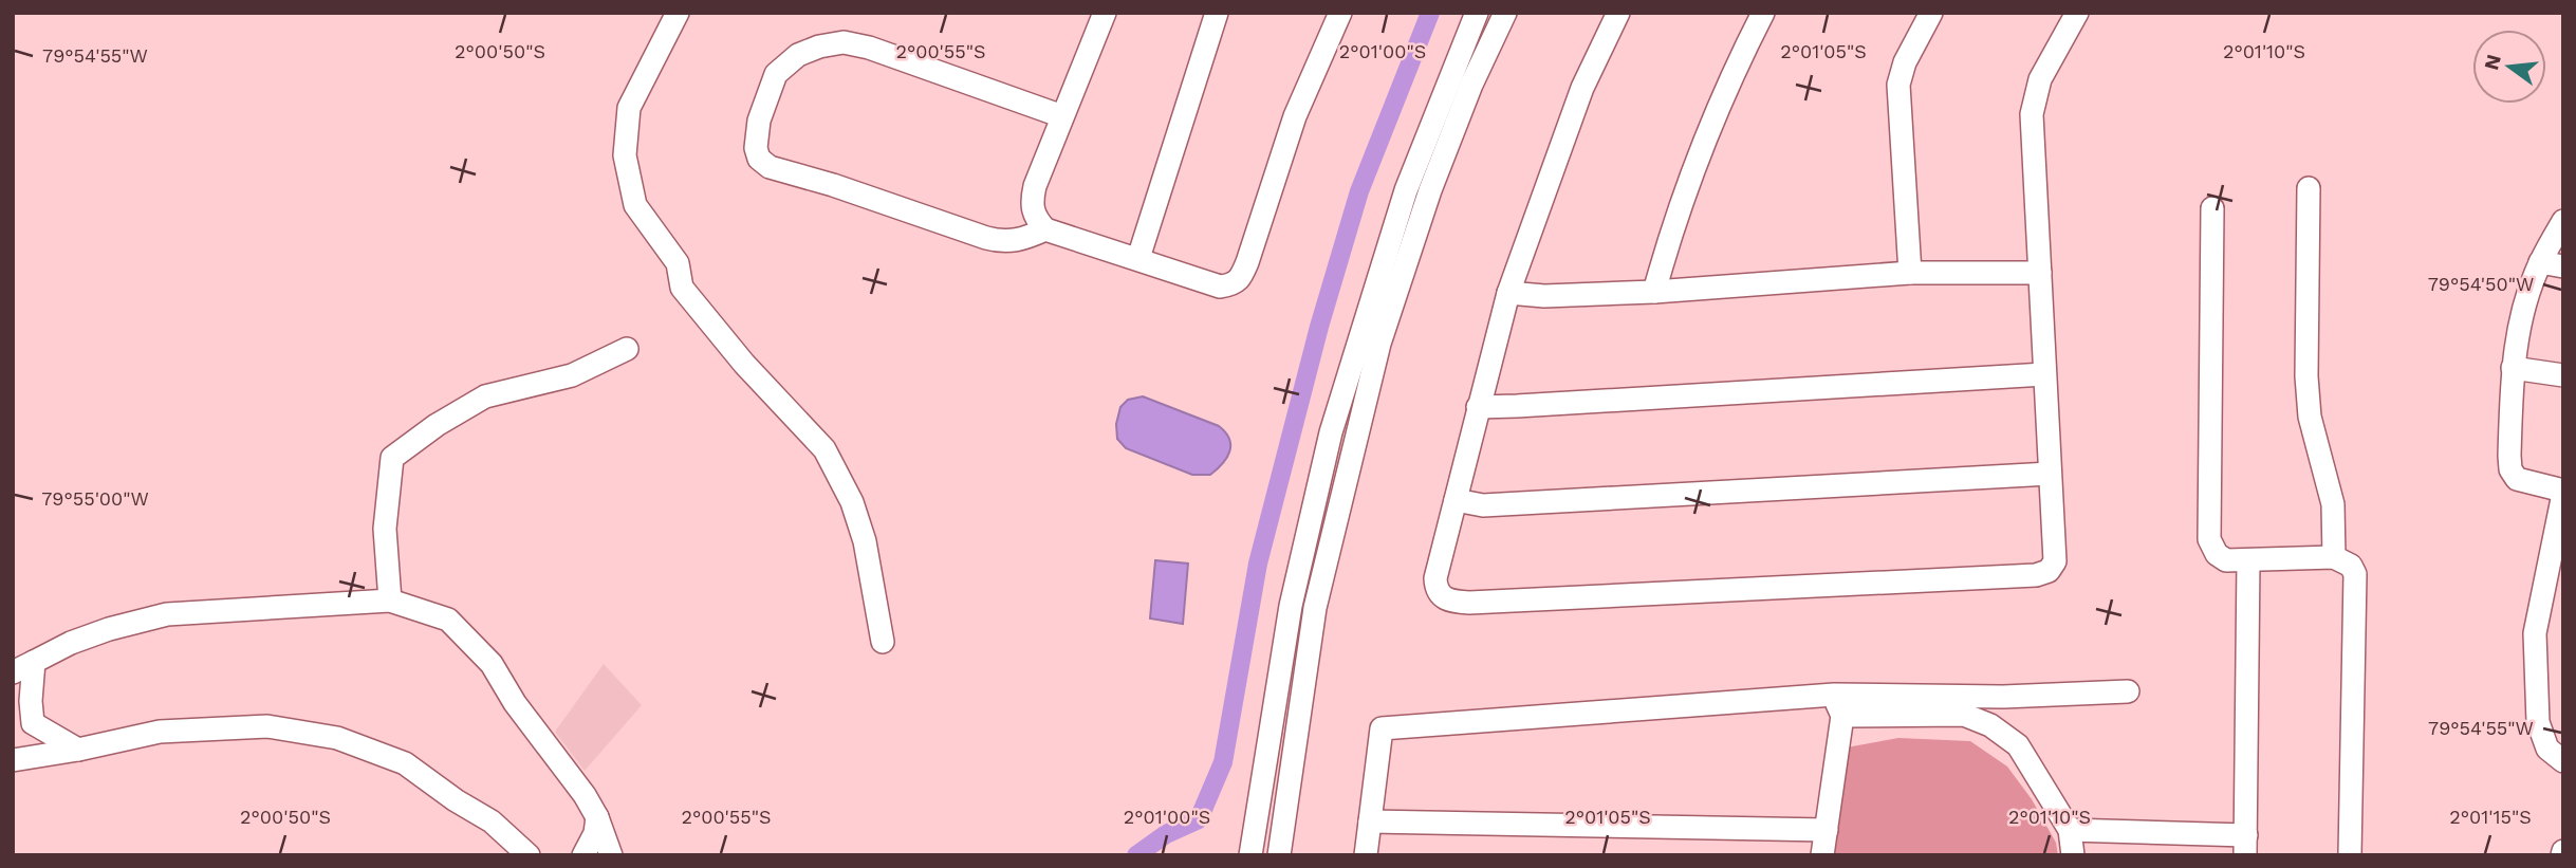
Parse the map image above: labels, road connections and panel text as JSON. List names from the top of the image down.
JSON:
{
  "north": "left",
  "coordinates": [
    "2°00'50\"S",
    "2°00'55\"S",
    "2°01'00\"S",
    "2°01'05\"S",
    "2°01'10\"S",
    "79°54'55\"W",
    "79°54'50\"W",
    "79°55'00\"W",
    "2°01'15\"S"
  ]
}
